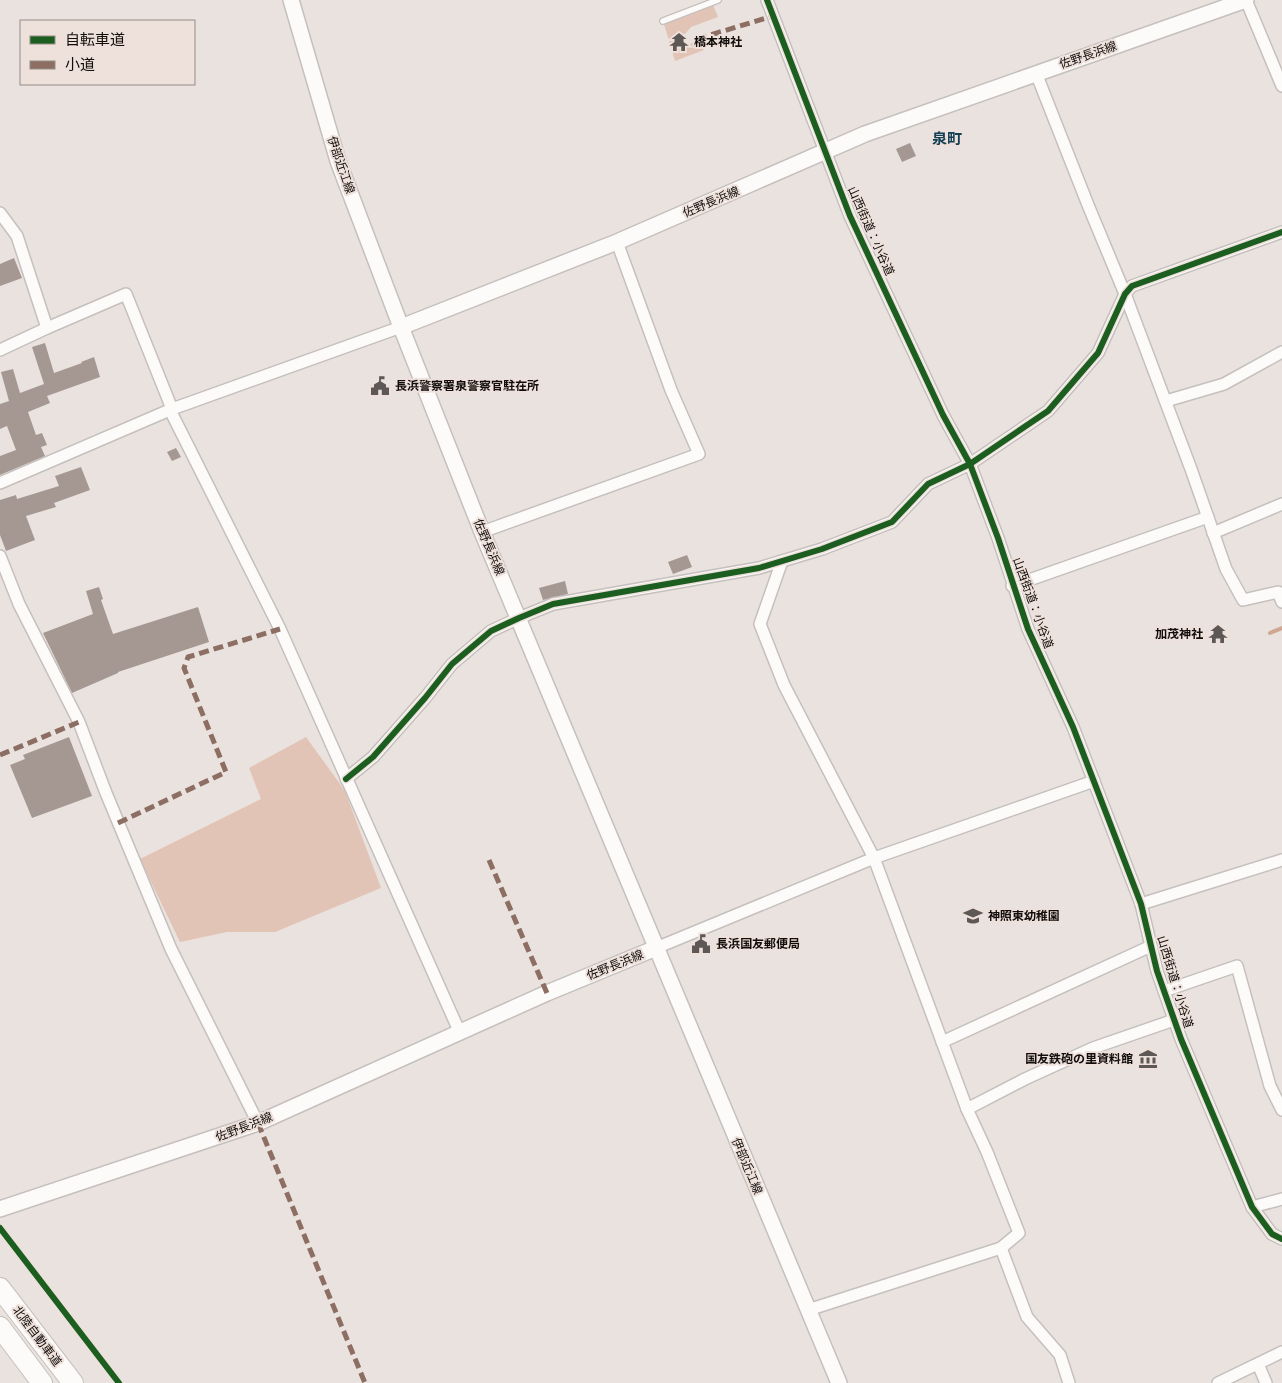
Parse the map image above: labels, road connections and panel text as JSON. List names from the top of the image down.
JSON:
{
  "streets": {
    "highway": ["北陸自動車道"],
    "main road": ["佐野長浜線", "伊部近江線"],
    "street": ["山西街道：小谷道"]
  },
  "crossings": [
    ["佐野長浜線", "伊部近江線"],
    ["佐野長浜線", "山西街道：小谷道"]
  ],
  "districts": ["泉町"],
  "places": {
    "temple": ["橋本神社", "加茂神社"],
    "public building": ["長浜警察署泉警察官駐在所", "長浜国友郵便局"],
    "school or university": ["神照東幼稚園"],
    "museum": ["国友鉄砲の里資料館"]
  },
  "legend": ["自転車道", "小道"]
}
